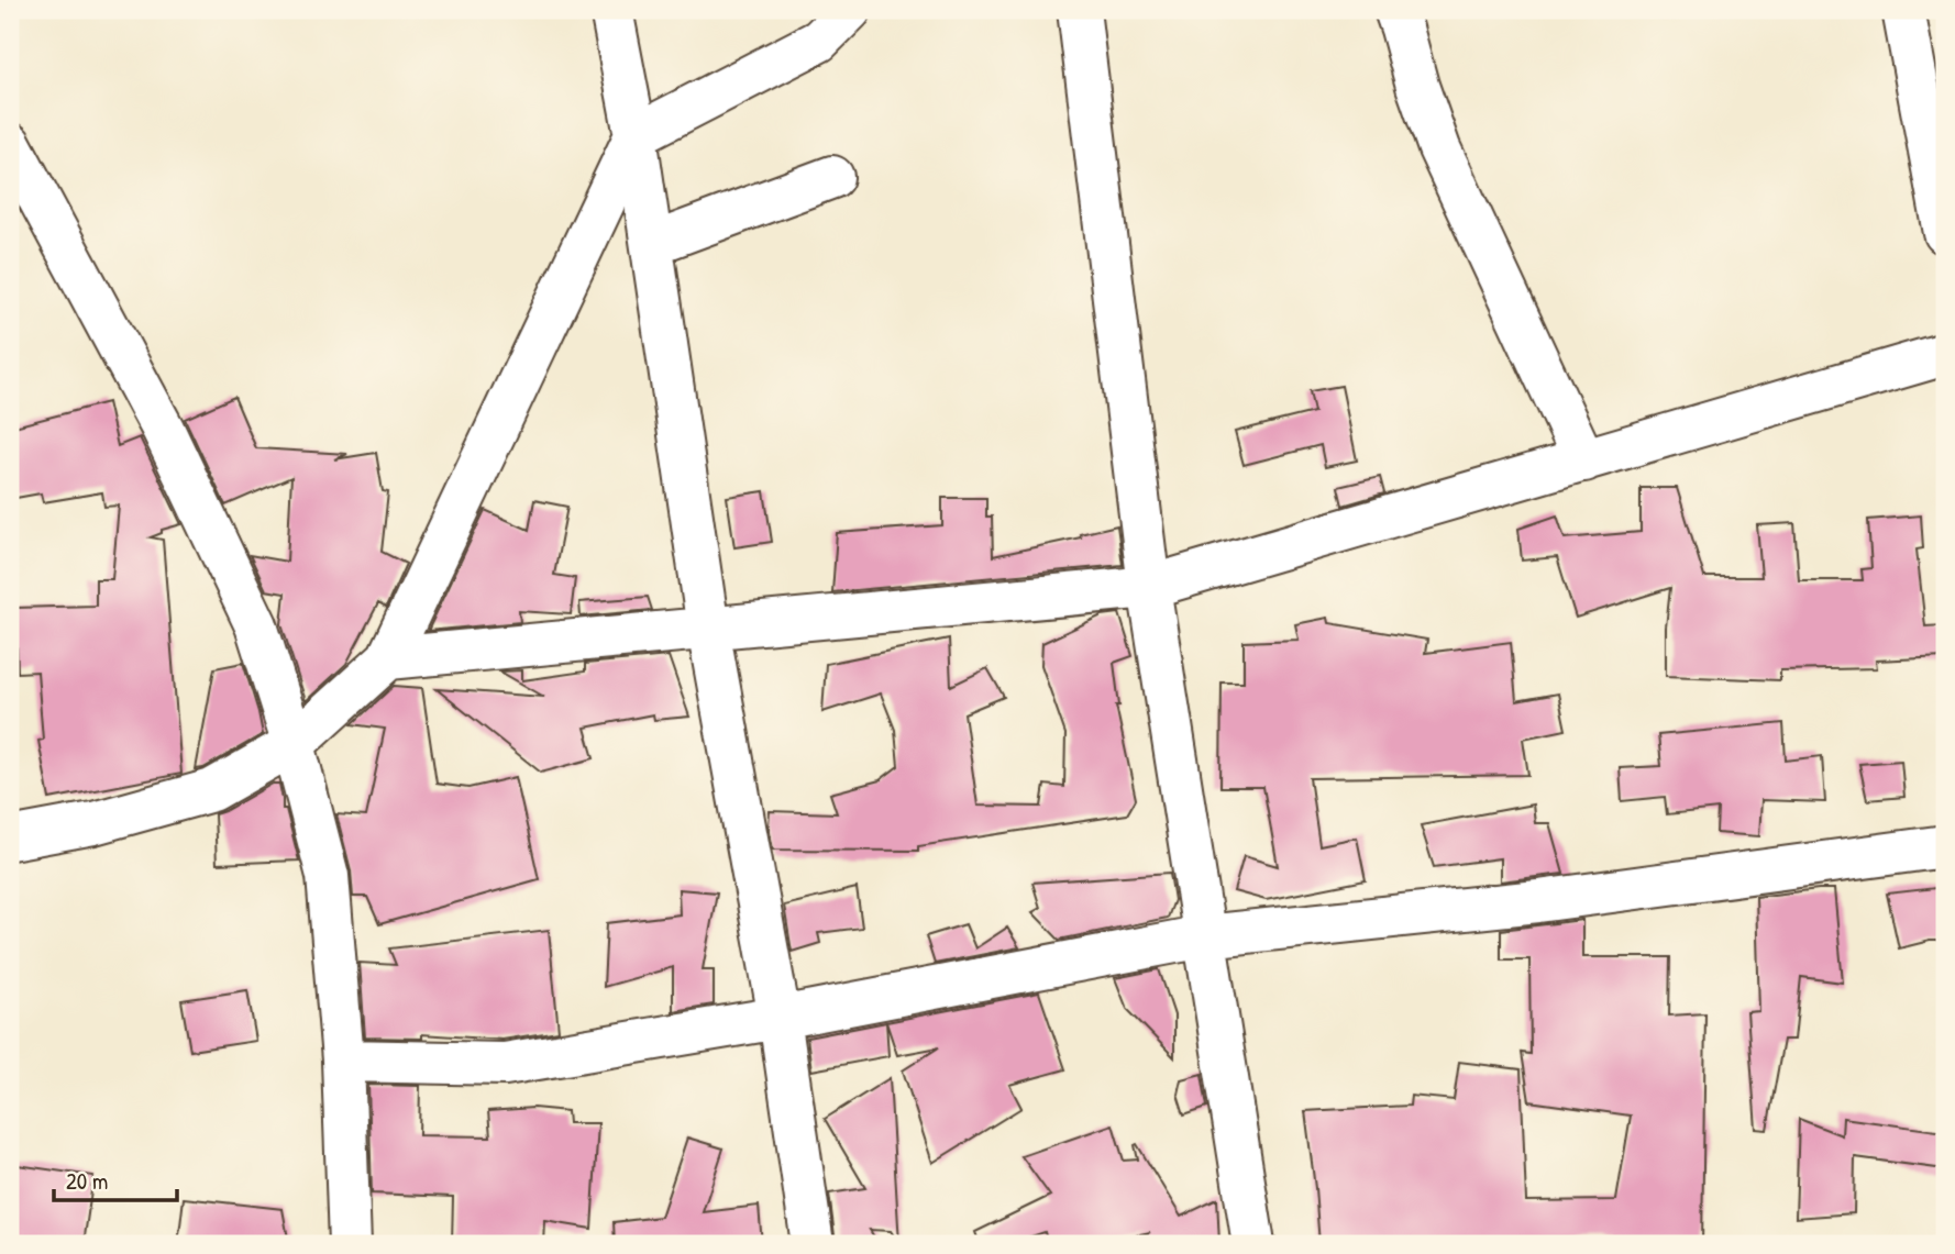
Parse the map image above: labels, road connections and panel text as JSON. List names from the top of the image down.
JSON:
{
  "scale_bar": "20 m"
}
